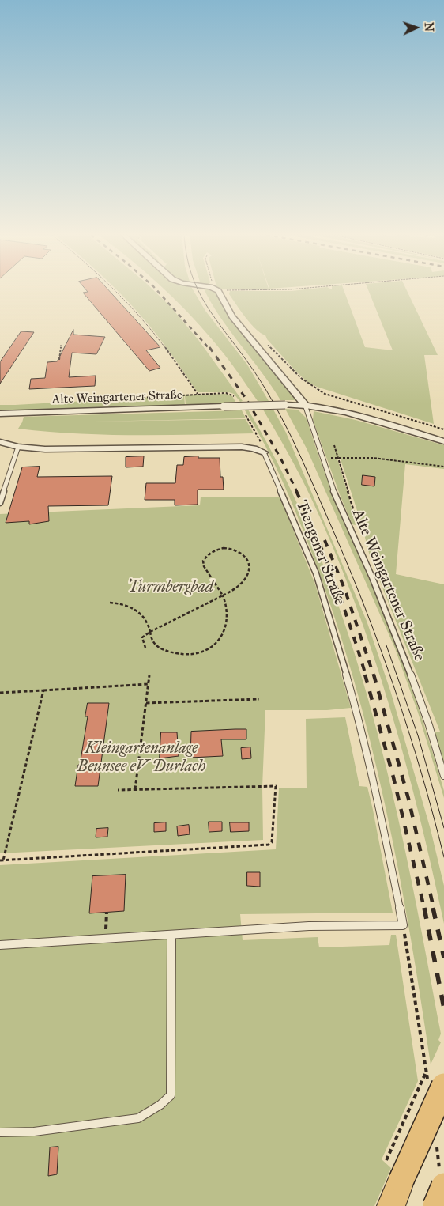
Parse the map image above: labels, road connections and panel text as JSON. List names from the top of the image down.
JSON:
{
  "streets": {
    "street": ["Alte Weingartener Straße", "Tiengener Straße"]
  },
  "parks": ["Turmbergbad", "Kleingartenanlage Beunsee eV Durlach"],
  "north": "right"
}
